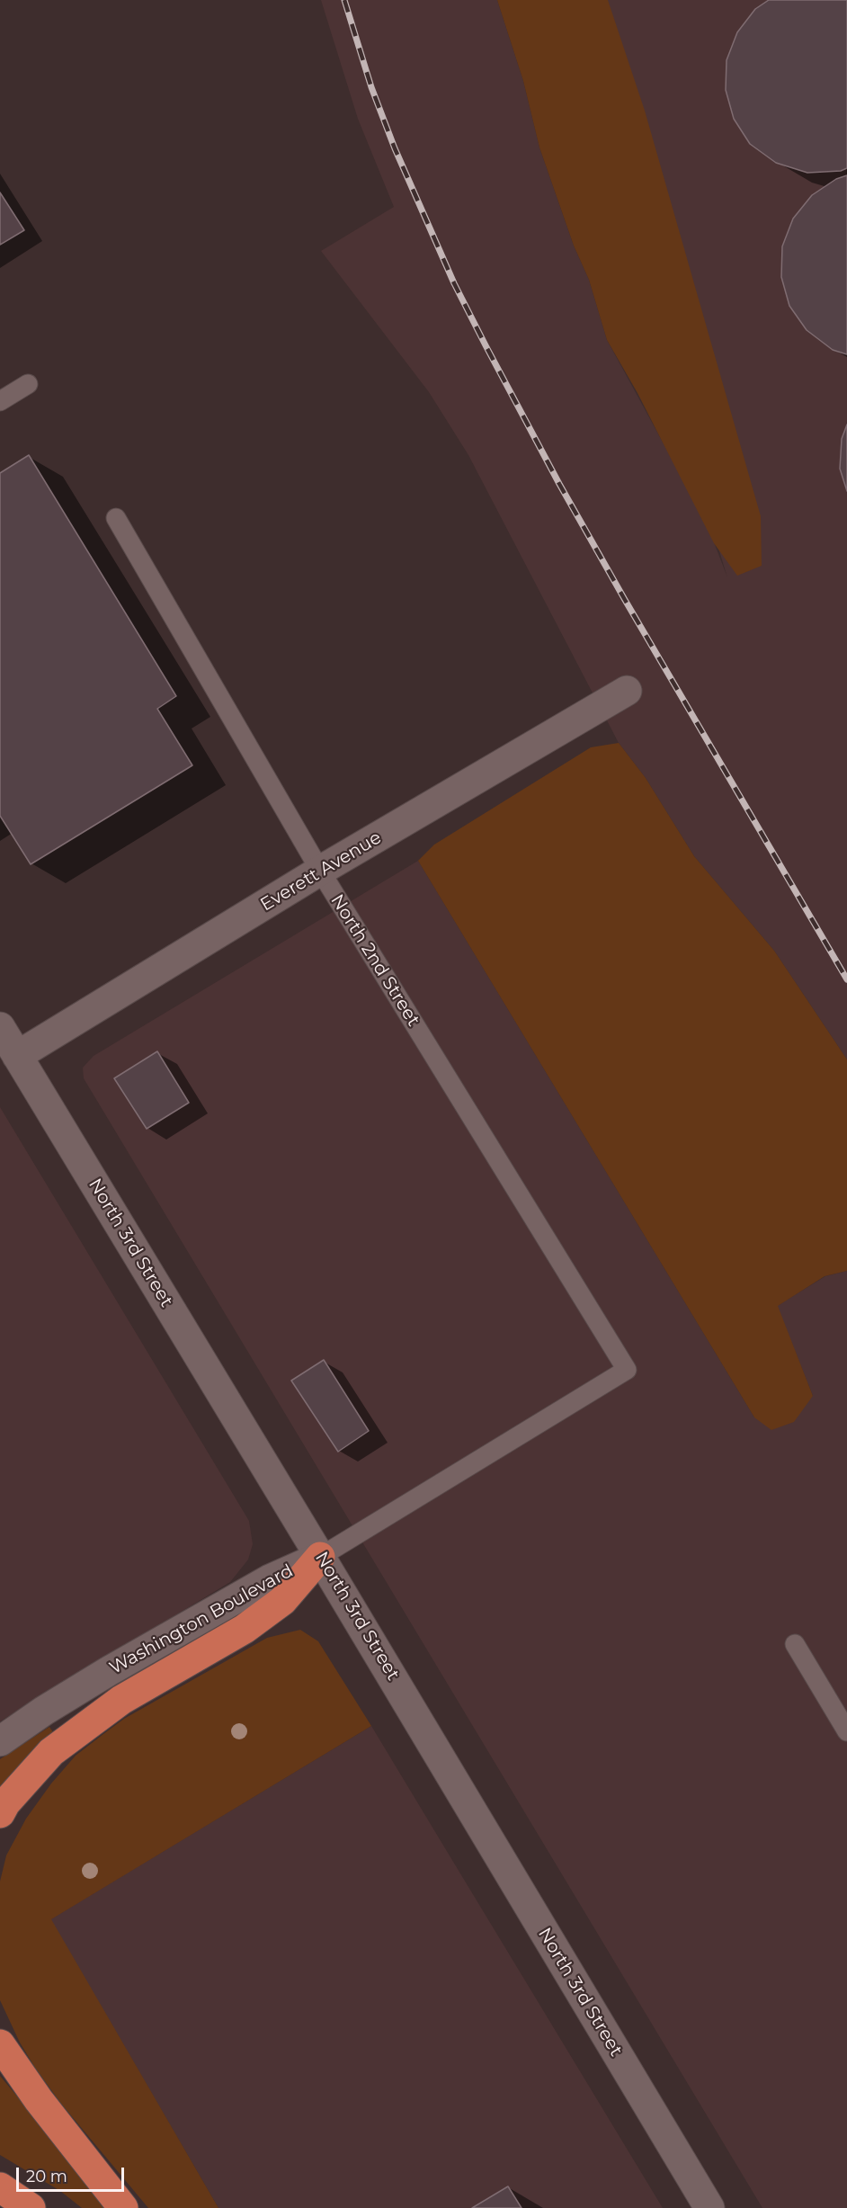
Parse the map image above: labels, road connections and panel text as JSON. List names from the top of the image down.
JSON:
{
  "streets": {
    "street": ["Everett Avenue", "North 3rd Street", "Washington Boulevard"],
    "lane": ["North 2nd Street"]
  },
  "crossings": [
    ["Everett Avenue", "North 2nd Street"],
    ["Everett Avenue", "North 3rd Street"],
    ["North 2nd Street", "Washington Boulevard"],
    ["North 3rd Street", "Washington Boulevard"]
  ],
  "scale_bar": "20 m"
}
